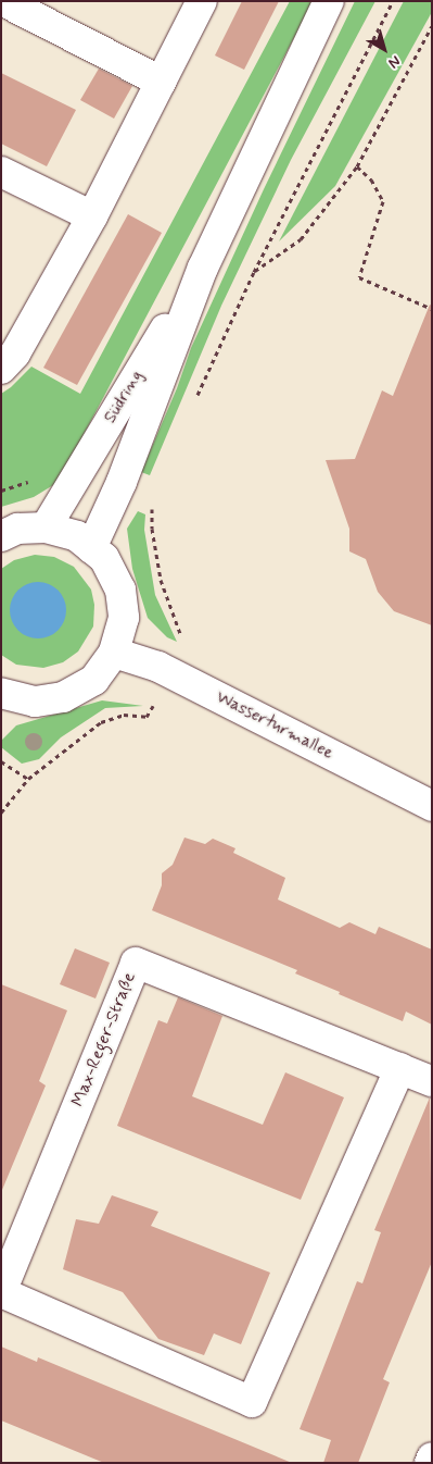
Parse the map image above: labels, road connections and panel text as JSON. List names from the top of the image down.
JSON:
{
  "streets": {
    "street": ["Südring", "Wasserturmallee", "Max-Reger-Straße"]
  },
  "north": "bottom right"
}
